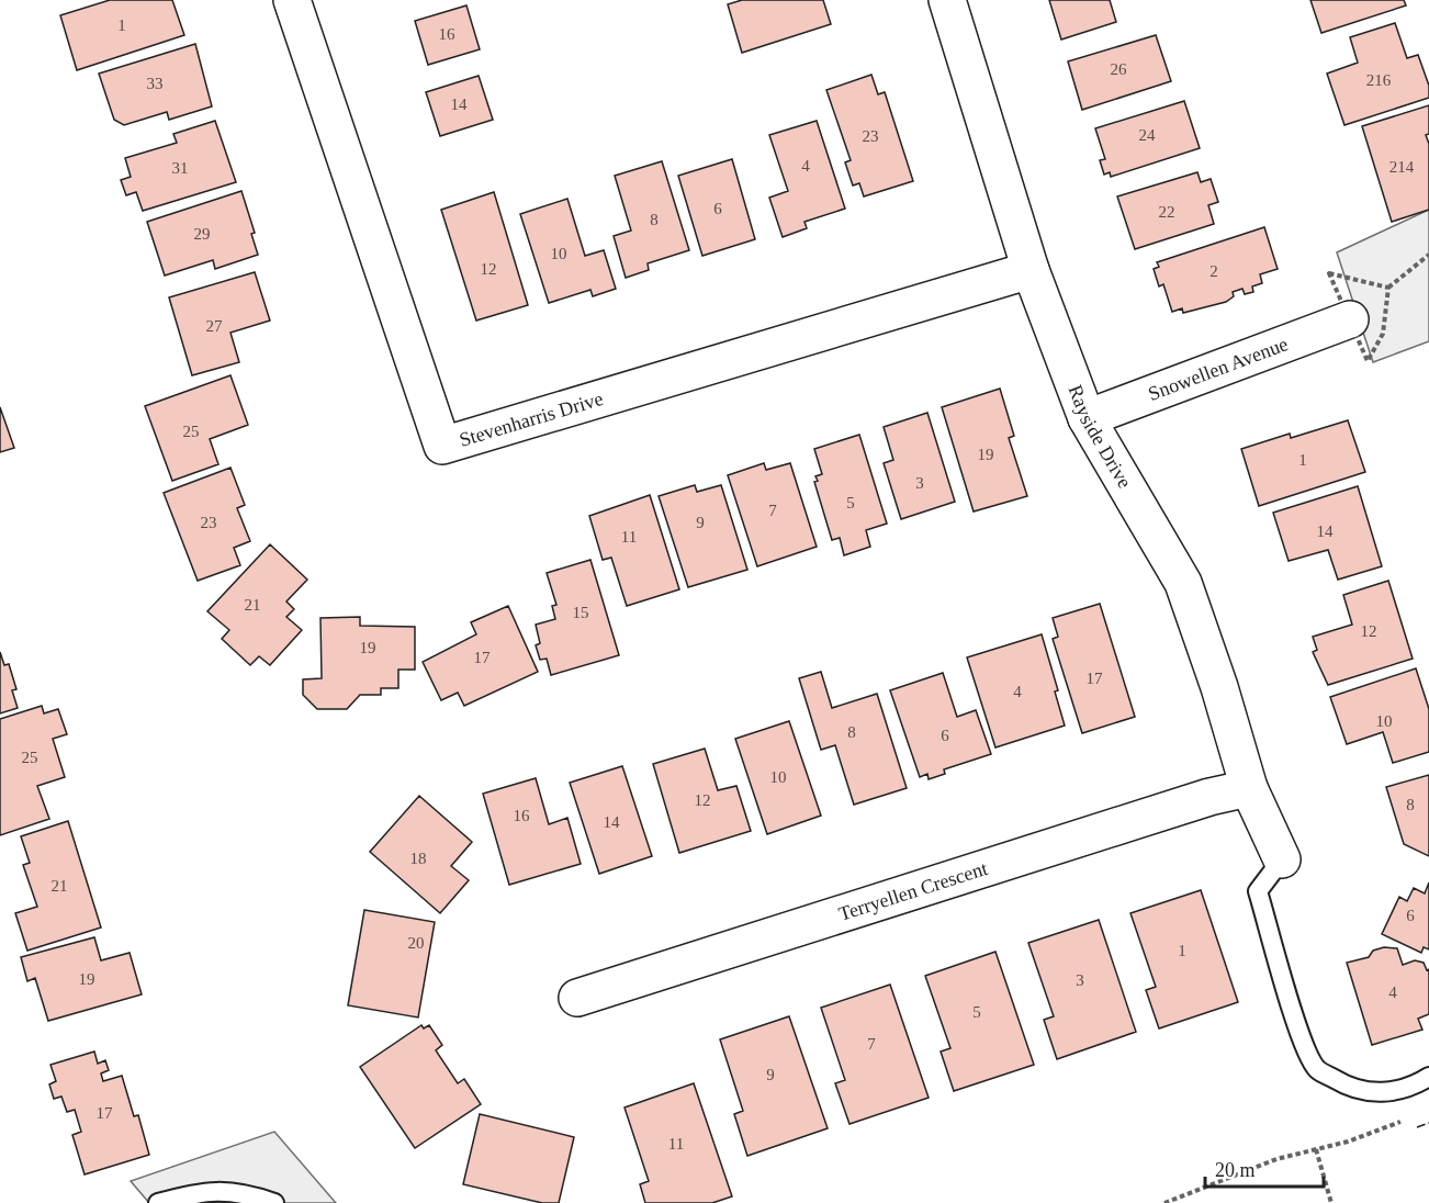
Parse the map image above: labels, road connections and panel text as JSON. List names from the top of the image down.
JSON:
{
  "streets": {
    "street": [
      "Snowellen Avenue",
      "Stevenharris Drive",
      "Rayside Drive",
      "Terryellen Crescent"
    ]
  },
  "crossings": [
    ["Snowellen Avenue", "Rayside Drive"],
    ["Stevenharris Drive", "Rayside Drive"],
    ["Rayside Drive", "Terryellen Crescent"]
  ],
  "house_numbers": [
    "1",
    "16",
    "26",
    "216",
    "33",
    "14",
    "24",
    "23",
    "4",
    "214",
    "31",
    "6",
    "22",
    "8",
    "29",
    "10",
    "12",
    "2",
    "27",
    "25",
    "19",
    "1",
    "3",
    "5",
    "7",
    "23",
    "9",
    "14",
    "11",
    "21",
    "15",
    "12",
    "19",
    "17",
    "17",
    "4",
    "10",
    "8",
    "6",
    "25",
    "10",
    "12",
    "8",
    "16",
    "14",
    "18",
    "21",
    "6",
    "20",
    "1",
    "19",
    "3",
    "4",
    "5",
    "7",
    "9",
    "17",
    "11"
  ],
  "scale_bar": "20 m"
}
